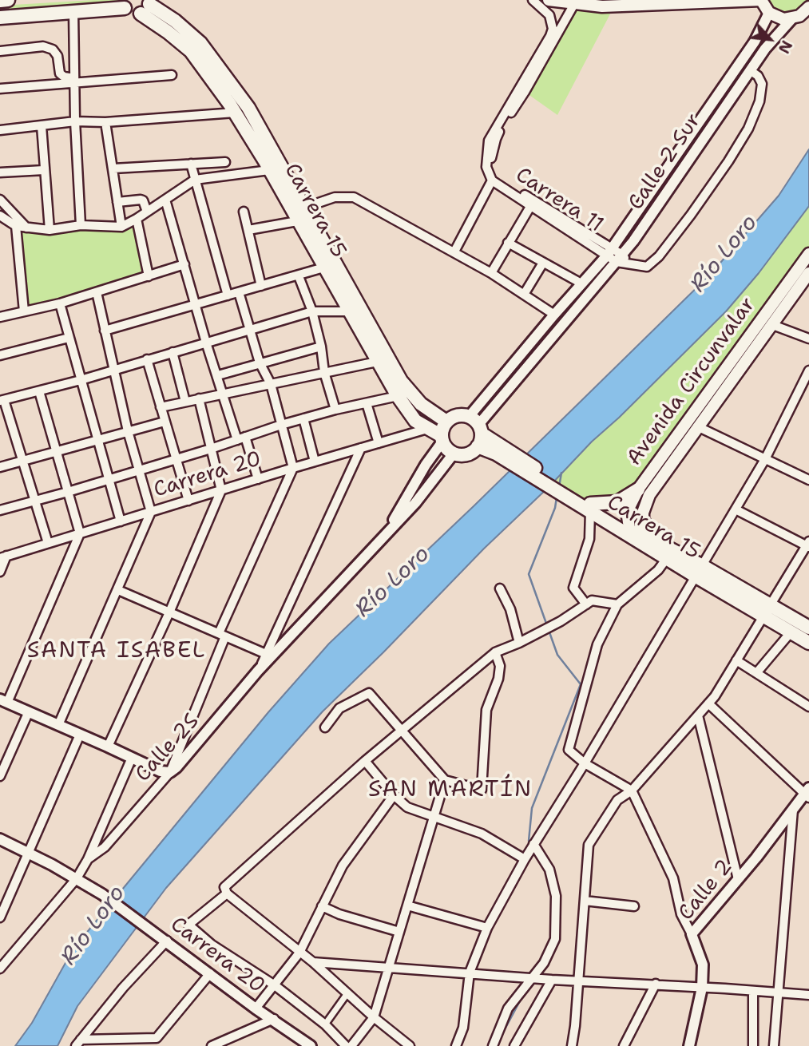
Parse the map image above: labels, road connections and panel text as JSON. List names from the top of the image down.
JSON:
{
  "streets": {
    "main road": ["Carrera 15", "Avenida Circunvalar"],
    "street": [
      "Calle 2 Sur",
      "Carrera 11",
      "Carrera 20",
      "Calle 2S",
      "Calle 2"
    ]
  },
  "crossings": [
    ["Calle 2 Sur", "Carrera 11"],
    ["Calle 2 Sur", "Carrera 15"],
    ["Carrera 15", "Avenida Circunvalar"],
    ["Carrera 15", "Carrera 20"]
  ],
  "districts": ["SANTA ISABEL", "SAN MARTÍN"],
  "water": ["Río Loro"],
  "north": "bottom right"
}
